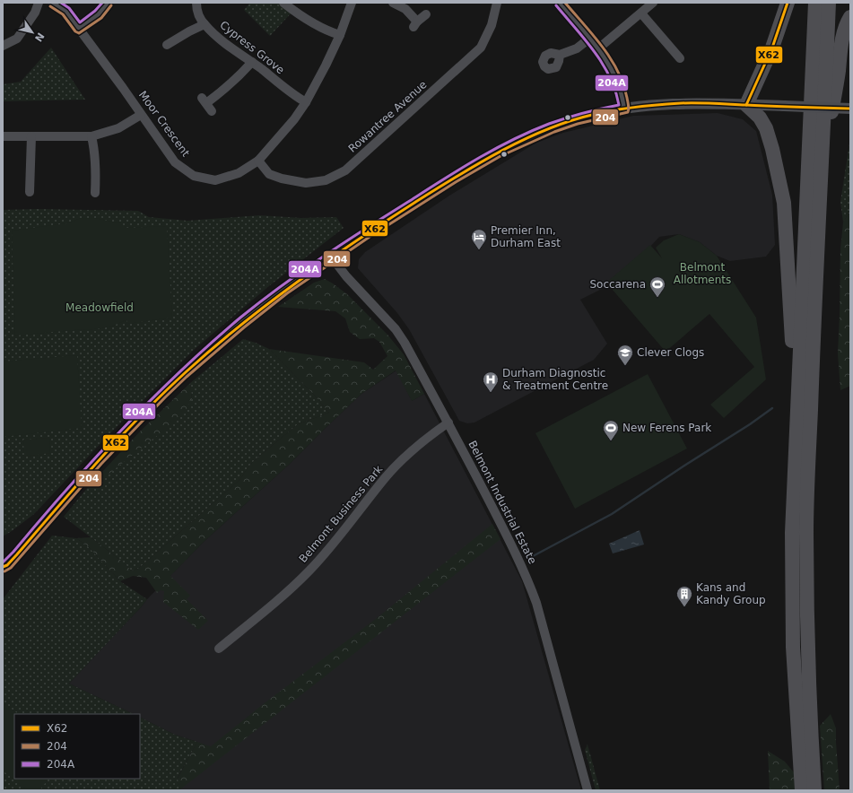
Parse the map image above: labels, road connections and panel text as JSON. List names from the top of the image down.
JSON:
{
  "streets": {
    "street": [
      "Cypress Grove",
      "Rowantree Avenue",
      "Moor Crescent",
      "Belmont Industrial Estate",
      "Belmont Business Park"
    ]
  },
  "crossings": [
    ["Cypress Grove", "Moor Crescent"],
    ["Rowantree Avenue", "Moor Crescent"],
    ["Belmont Industrial Estate", "Belmont Business Park"]
  ],
  "parks": ["Belmont Allotments", "Meadowfield"],
  "places": {
    "hotel": ["Premier Inn, Durham East"],
    "sports": ["Soccarena", "New Ferens Park"],
    "school or university": ["Clever Clogs"],
    "hospital": ["Durham Diagnostic & Treatment Centre"],
    "building": ["Kans and Kandy Group"]
  },
  "lines": ["transit line X62", "transit line 204", "transit line 204A"],
  "legend": ["X62", "204", "204A"],
  "north": "bottom right"
}
